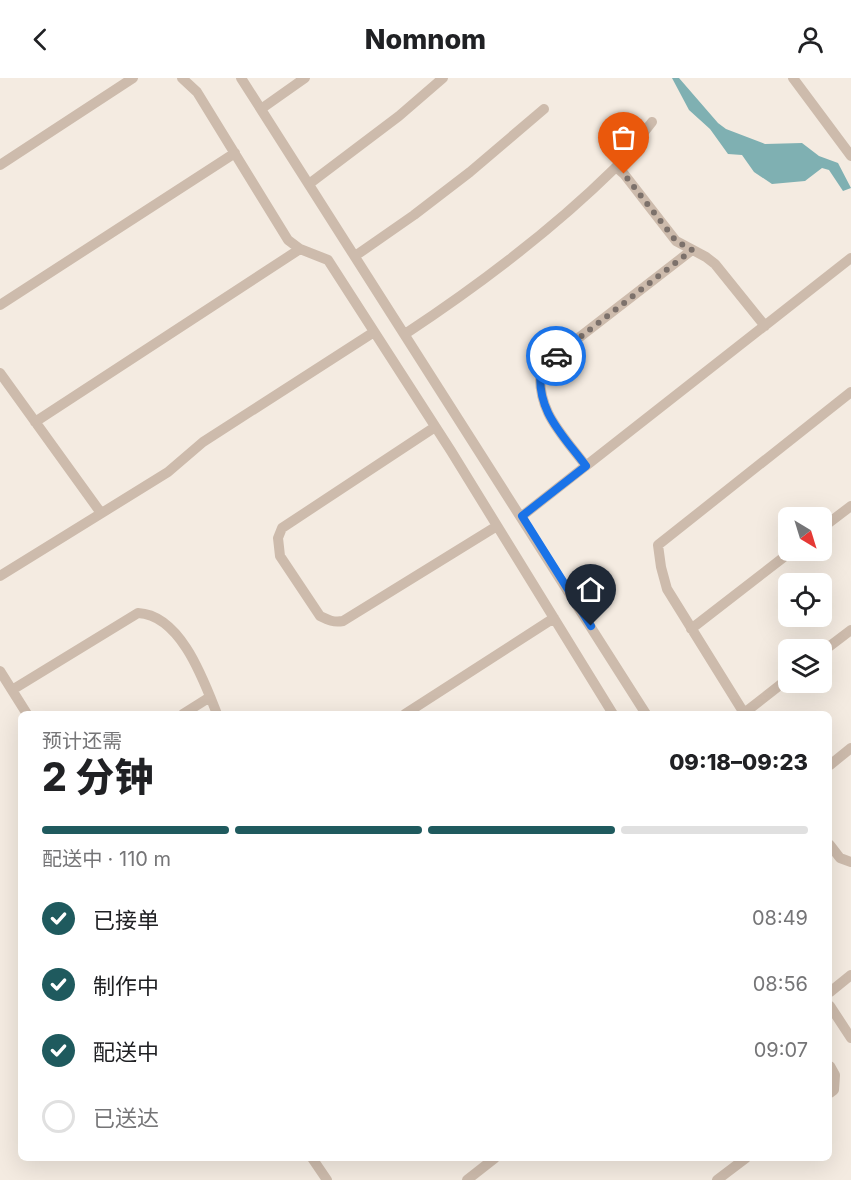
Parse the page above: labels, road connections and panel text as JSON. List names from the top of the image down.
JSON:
{
  "north": "bottom right",
  "page": {
    "header": "Nomnom",
    "heading": ["2 分钟", "预计还需", "09:18–09:23"],
    "bar": "配送中 · 110 m",
    "list": [
      ["已接单", "08:49"],
      ["制作中", "08:56"],
      ["配送中", "09:07"],
      "已送达"
    ]
  }
}
